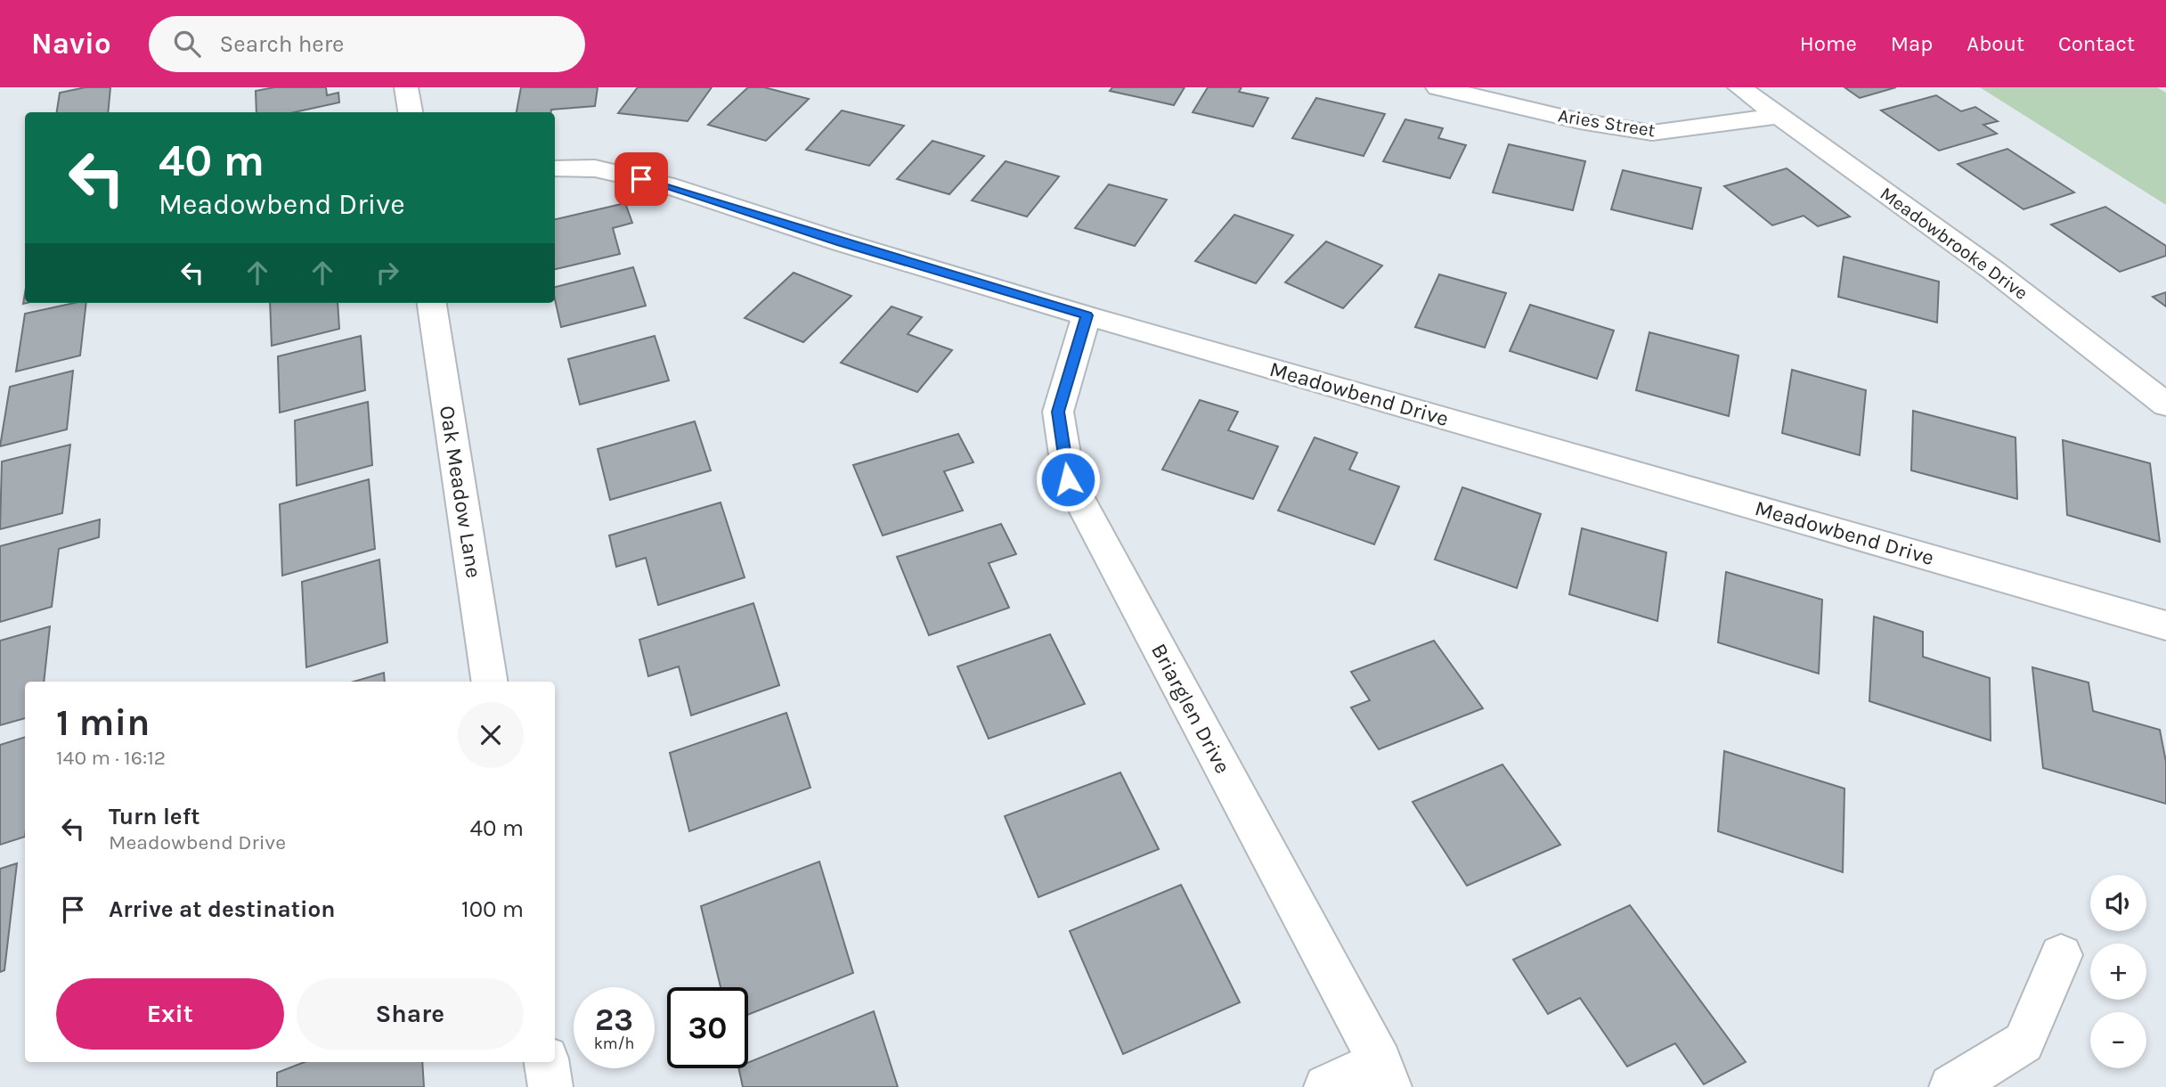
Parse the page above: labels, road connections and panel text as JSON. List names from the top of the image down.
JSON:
{
  "streets": {
    "street": [
      "Aries Street",
      "Meadowbrooke Drive",
      "Meadowbend Drive",
      "Oak Meadow Lane",
      "Briarglen Drive"
    ]
  },
  "crossings": [
    ["Aries Street", "Meadowbrooke Drive"],
    ["Meadowbend Drive", "Briarglen Drive"]
  ],
  "page": {
    "header": "Navio",
    "search": "Search here",
    "nav": [
      "Home",
      "Map",
      "About",
      "Contact"
    ],
    "turn": ["40 m", "Meadowbend Drive"],
    "heading": ["1 min", "140 m · 16:12"],
    "list": [
      {
        "name": "Turn left",
        "note": "Meadowbend Drive",
        "value": "40 m"
      },
      {
        "name": "Arrive at destination",
        "value": "100 m"
      }
    ],
    "map_buttons": ["+", "−"],
    "buttons": ["Exit", "Share"],
    "speed": "23 km/h",
    "limit": "30"
  }
}
